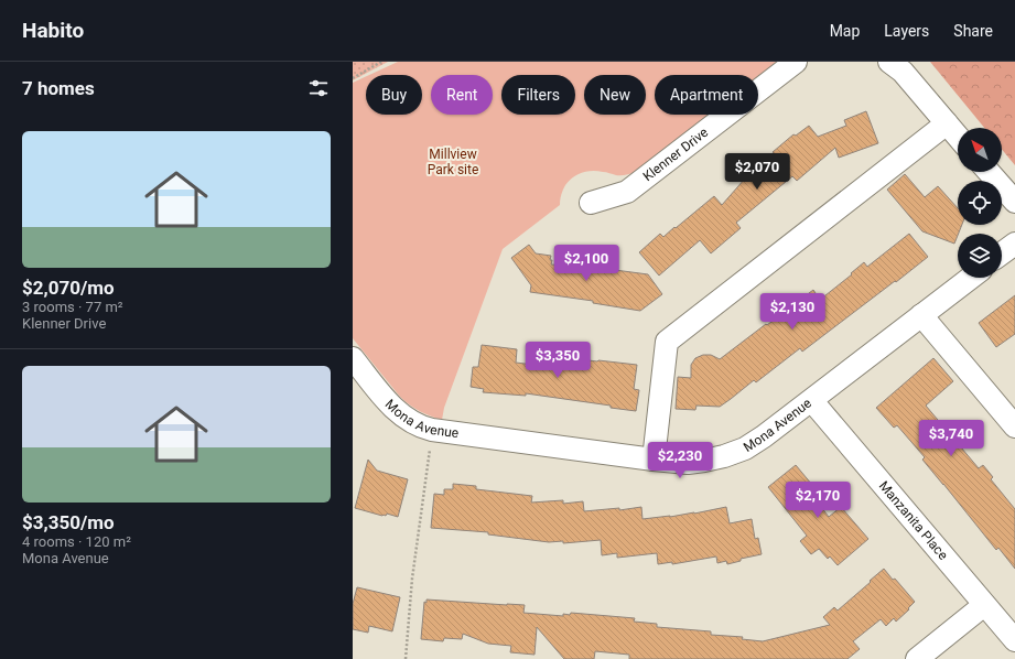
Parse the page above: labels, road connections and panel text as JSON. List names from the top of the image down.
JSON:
{
  "streets": {
    "street": ["Klenner Drive", "Mona Avenue", "Manzanita Place"]
  },
  "crossings": [
    ["Mona Avenue", "Manzanita Place"]
  ],
  "parks": ["Millview Park site"],
  "north": "top left",
  "page": {
    "header": "Habito",
    "nav": ["Map", "Layers", "Share"],
    "heading": "7 homes",
    "chip": [
      "Buy",
      "Rent",
      "Filters",
      "New",
      "Apartment"
    ],
    "list": [
      {
        "name": "$2,070/mo",
        "note": "3 rooms · 77 m² · Klenner Drive"
      },
      {
        "name": "$3,350/mo",
        "note": "4 rooms · 120 m² · Mona Avenue"
      }
    ],
    "price": [
      "$2,070",
      "$2,100",
      "$2,130",
      "$3,350",
      "$3,740",
      "$2,230",
      "$2,170"
    ]
  }
}
